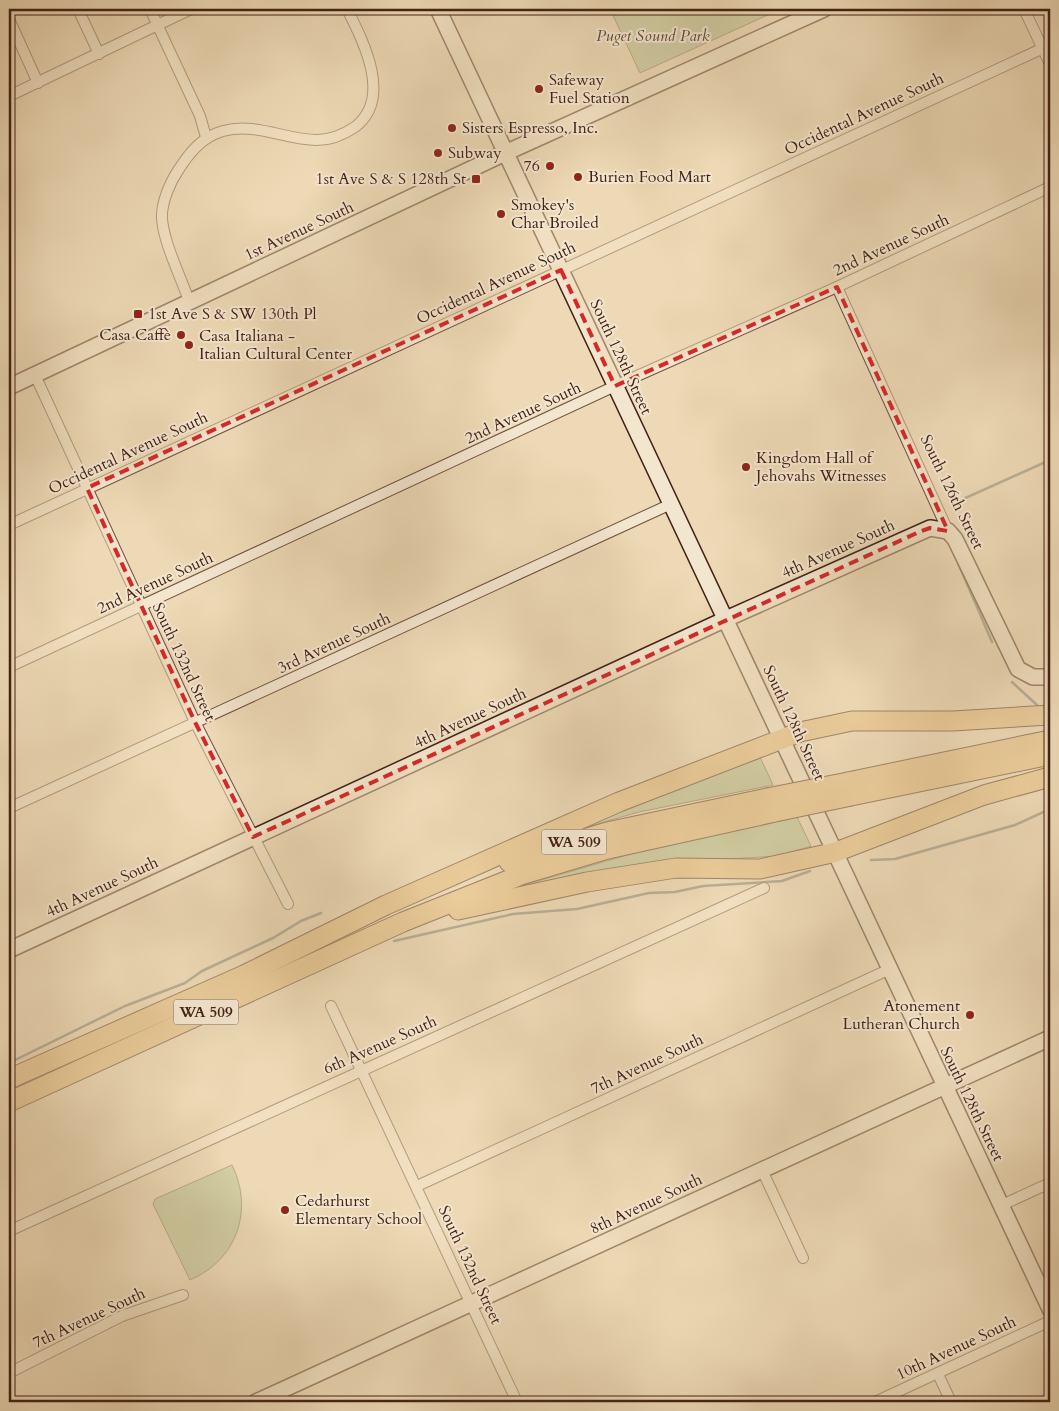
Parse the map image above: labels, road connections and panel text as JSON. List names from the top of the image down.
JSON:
{
  "streets": {
    "highway": ["WA 509"],
    "main road": [
      "1st Avenue South",
      "South 128th Street",
      "South 126th Street",
      "4th Avenue South",
      "8th Avenue South"
    ],
    "street": [
      "Occidental Avenue South",
      "2nd Avenue South",
      "3rd Avenue South",
      "South 132nd Street",
      "6th Avenue South",
      "7th Avenue South",
      "10th Avenue South"
    ]
  },
  "crossings": [
    ["Occidental Avenue South", "South 128th Street"],
    ["Occidental Avenue South", "South 132nd Street"],
    ["1st Avenue South", "South 128th Street"],
    ["1st Avenue South", "South 132nd Street"],
    ["2nd Avenue South", "South 128th Street"],
    ["2nd Avenue South", "South 126th Street"],
    ["2nd Avenue South", "South 132nd Street"],
    ["South 128th Street", "4th Avenue South"],
    ["South 128th Street", "3rd Avenue South"],
    ["South 128th Street", "7th Avenue South"],
    ["South 128th Street", "8th Avenue South"],
    ["South 126th Street", "4th Avenue South"],
    ["4th Avenue South", "South 132nd Street"],
    ["3rd Avenue South", "South 132nd Street"],
    ["South 132nd Street", "6th Avenue South"],
    ["South 132nd Street", "7th Avenue South"],
    ["South 132nd Street", "8th Avenue South"]
  ],
  "parks": ["Puget Sound Park"],
  "places": {
    "other": [
      "Safeway Fuel Station",
      "Sisters Espresso, Inc.",
      "Subway",
      "76",
      "Burien Food Mart",
      "Smokey's Char Broiled",
      "Casa Caffè",
      "Casa Italiana - Italian Cultural Center",
      "Kingdom Hall of Jehovahs Witnesses",
      "Atonement Lutheran Church",
      "Cedarhurst Elementary School"
    ],
    "transit": ["1st Ave S & S 128th St", "1st Ave S & SW 130th Pl"]
  }
}
